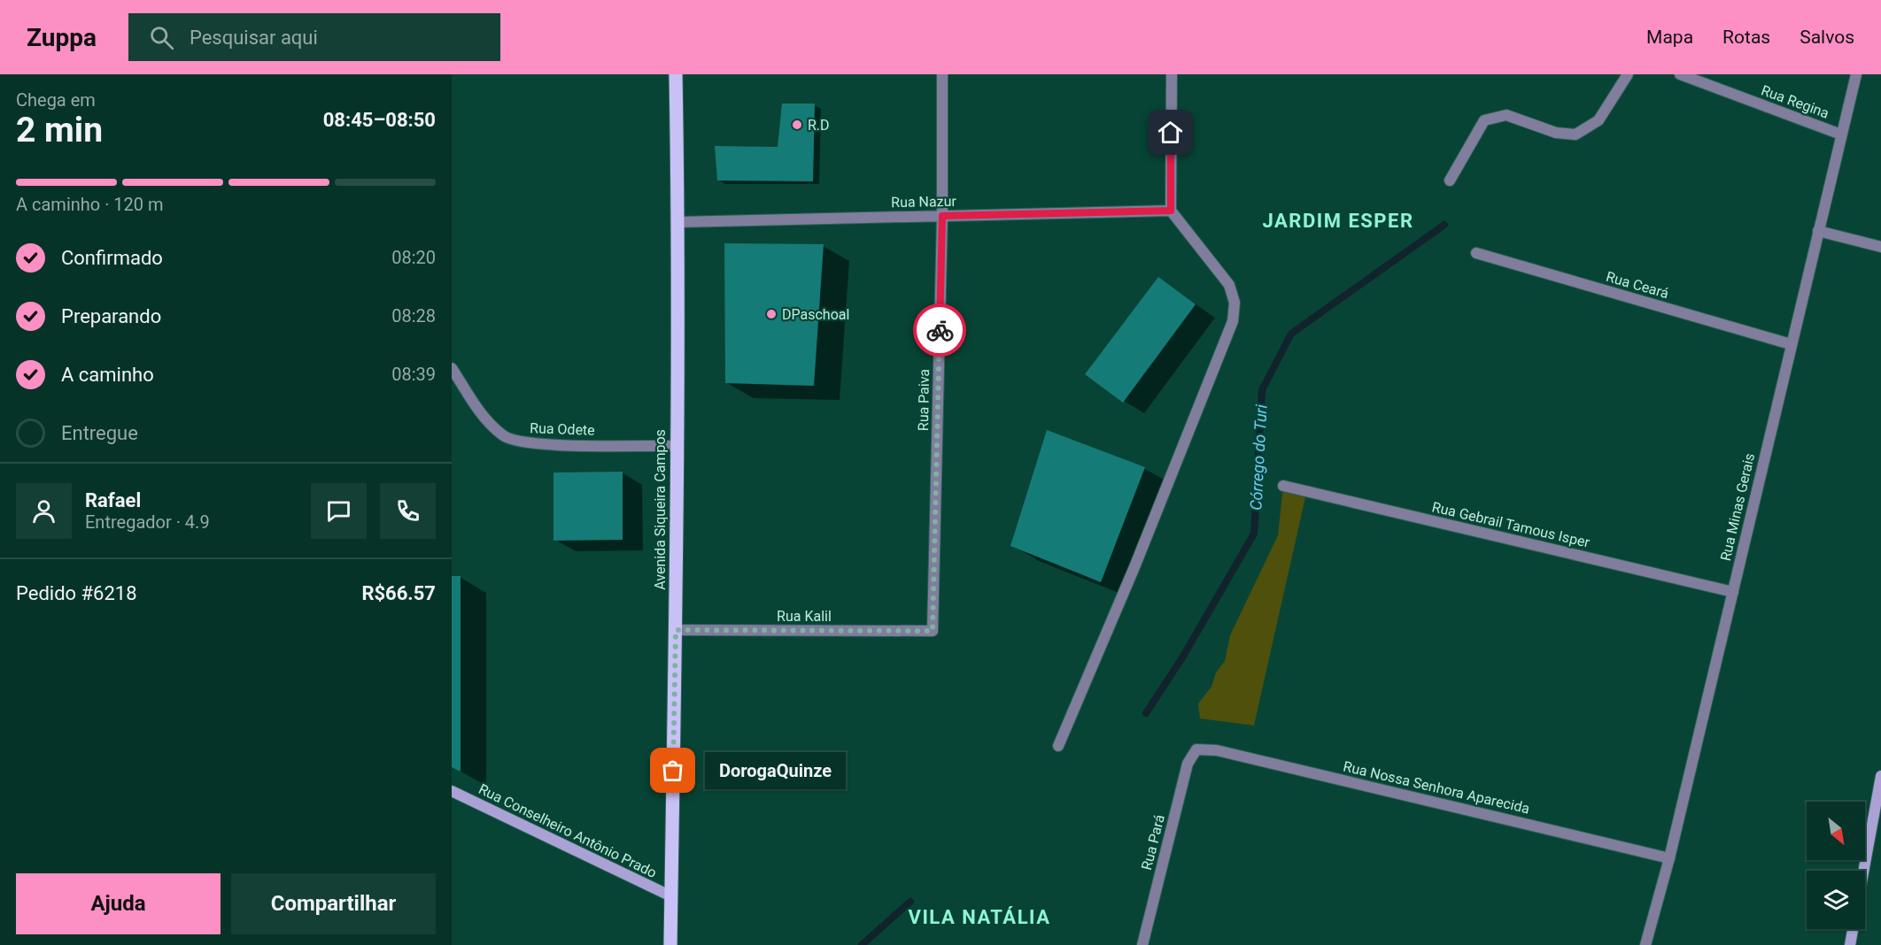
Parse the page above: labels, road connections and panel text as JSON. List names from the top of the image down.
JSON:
{
  "streets": {
    "main road": ["Avenida Siqueira Campos", "Rua Conselheiro Antônio Prado"],
    "street": [
      "Rua Regina",
      "Rua Nazur",
      "Rua Ceará",
      "Rua Paiva",
      "Rua Odete",
      "Rua Minas Gerais",
      "Rua Gebrail Tamous Isper",
      "Rua Kalil",
      "Rua Nossa Senhora Aparecida",
      "Rua Pará"
    ]
  },
  "crossings": [
    ["Rua Regina", "Rua Minas Gerais"],
    ["Rua Nazur", "Rua Paiva"],
    ["Rua Nazur", "Avenida Siqueira Campos"],
    ["Rua Ceará", "Rua Minas Gerais"],
    ["Rua Paiva", "Rua Kalil"],
    ["Rua Odete", "Avenida Siqueira Campos"],
    ["Rua Minas Gerais", "Rua Gebrail Tamous Isper"],
    ["Rua Minas Gerais", "Rua Nossa Senhora Aparecida"],
    ["Avenida Siqueira Campos", "Rua Kalil"],
    ["Avenida Siqueira Campos", "Rua Conselheiro Antônio Prado"],
    ["Rua Nossa Senhora Aparecida", "Rua Pará"]
  ],
  "districts": ["JARDIM ESPER", "VILA NATÁLIA"],
  "water": ["Córrego do Turi"],
  "places": ["R.D", "DPaschoal", "DorogaQuinze"],
  "north": "bottom right",
  "page": {
    "header": "Zuppa",
    "search": "Pesquisar aqui",
    "nav": ["Mapa", "Rotas", "Salvos"],
    "heading": ["2 min", "Chega em", "08:45–08:50"],
    "panel": [
      "Rafael",
      "Entregador · 4.9",
      "Pedido #6218",
      "R$66.57"
    ],
    "bar": "A caminho · 120 m",
    "list": [
      ["Confirmado", "08:20"],
      ["Preparando", "08:28"],
      ["A caminho", "08:39"],
      "Entregue"
    ],
    "bubble": "DorogaQuinze",
    "buttons": ["Ajuda", "Compartilhar"]
  }
}
